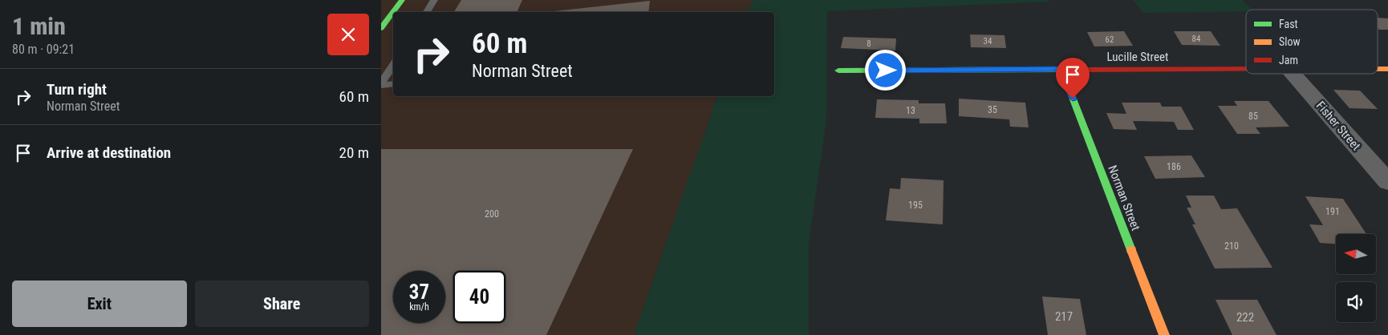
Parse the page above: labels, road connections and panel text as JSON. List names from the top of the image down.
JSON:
{
  "streets": {
    "street": ["Lucille Street", "Fisher Street", "Norman Street"]
  },
  "crossings": [
    ["Lucille Street", "Norman Street"]
  ],
  "house_numbers": [
    "84",
    "62",
    "34",
    "8",
    "35",
    "13",
    "85",
    "186",
    "195",
    "191",
    "200",
    "210",
    "217",
    "222"
  ],
  "legend": ["Fast", "Slow", "Jam"],
  "north": "left",
  "page": {
    "heading": ["1 min", "80 m · 09:21"],
    "turn": ["60 m", "Norman Street"],
    "list": [
      {
        "name": "Turn right",
        "note": "Norman Street",
        "value": "60 m"
      },
      {
        "name": "Arrive at destination",
        "value": "20 m"
      }
    ],
    "speed": "37 km/h",
    "limit": "40",
    "buttons": ["Exit", "Share"]
  }
}
